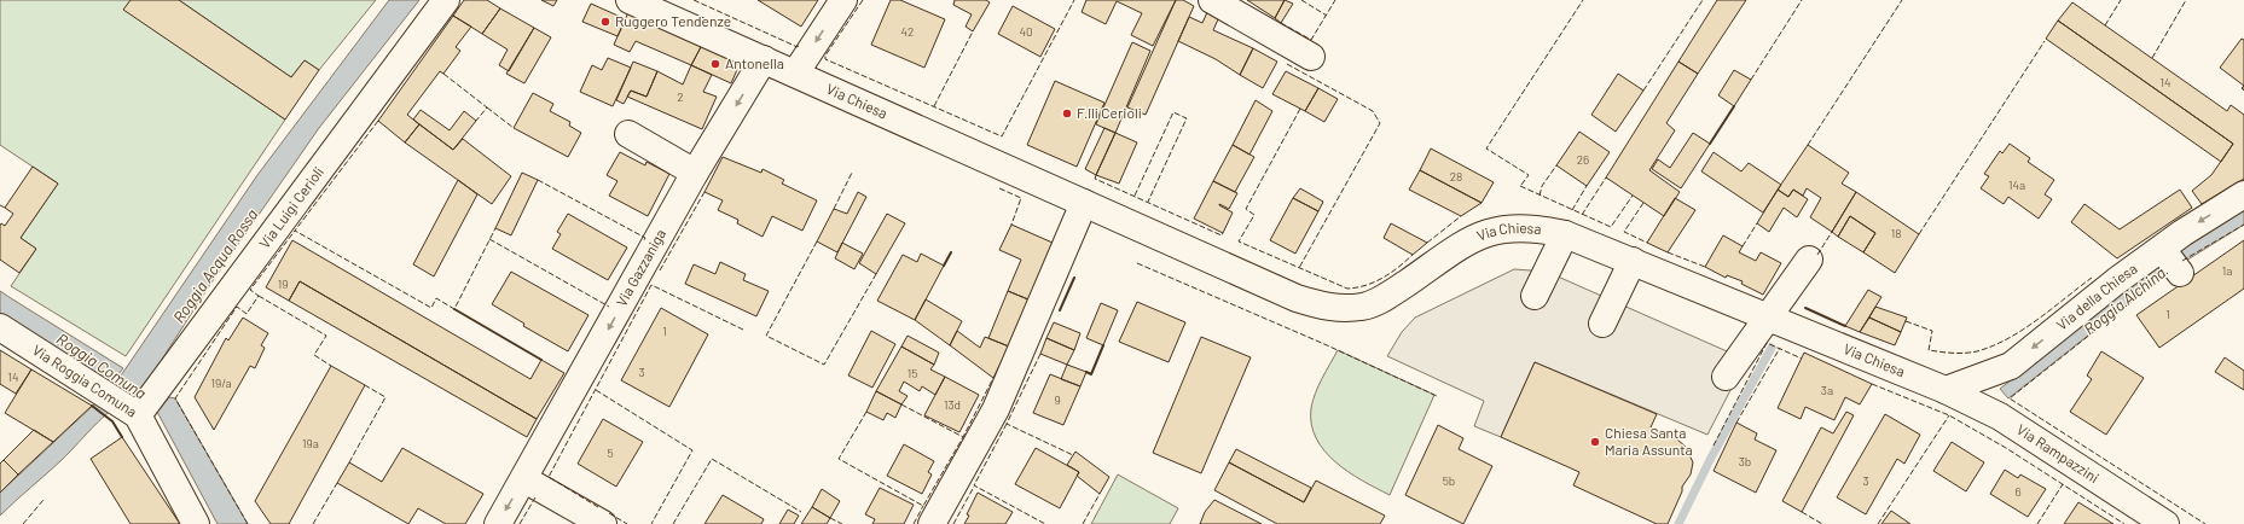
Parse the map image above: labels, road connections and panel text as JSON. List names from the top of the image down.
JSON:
{
  "streets": {
    "street": [
      "Via Chiesa",
      "Via Luigi Cerioli",
      "Via Gazzaniga",
      "Via della Chiesa",
      "Via Roggia Comuna",
      "Via Rampazzini"
    ]
  },
  "crossings": [
    ["Via Chiesa", "Via Gazzaniga"],
    ["Via Chiesa", "Via della Chiesa"],
    ["Via Chiesa", "Via Rampazzini"],
    ["Via Luigi Cerioli", "Via Roggia Comuna"],
    ["Via della Chiesa", "Via Rampazzini"]
  ],
  "one_way": ["Via Gazzaniga", "Via della Chiesa"],
  "water": ["Roggia Acqua Rossa", "Roggia Alchina", "Roggia Comuna"],
  "places": [
    "Ruggero Tendenze",
    "Antonella",
    "F.lli Cerioli",
    "Chiesa Santa Maria Assunta"
  ],
  "house_numbers": [
    "42",
    "40",
    "14",
    "2",
    "26",
    "28",
    "14a",
    "18",
    "1a",
    "19",
    "1",
    "1",
    "3",
    "15",
    "14",
    "19/a",
    "3a",
    "9",
    "13d",
    "19a",
    "5",
    "3b",
    "5b",
    "3",
    "6"
  ]
}
